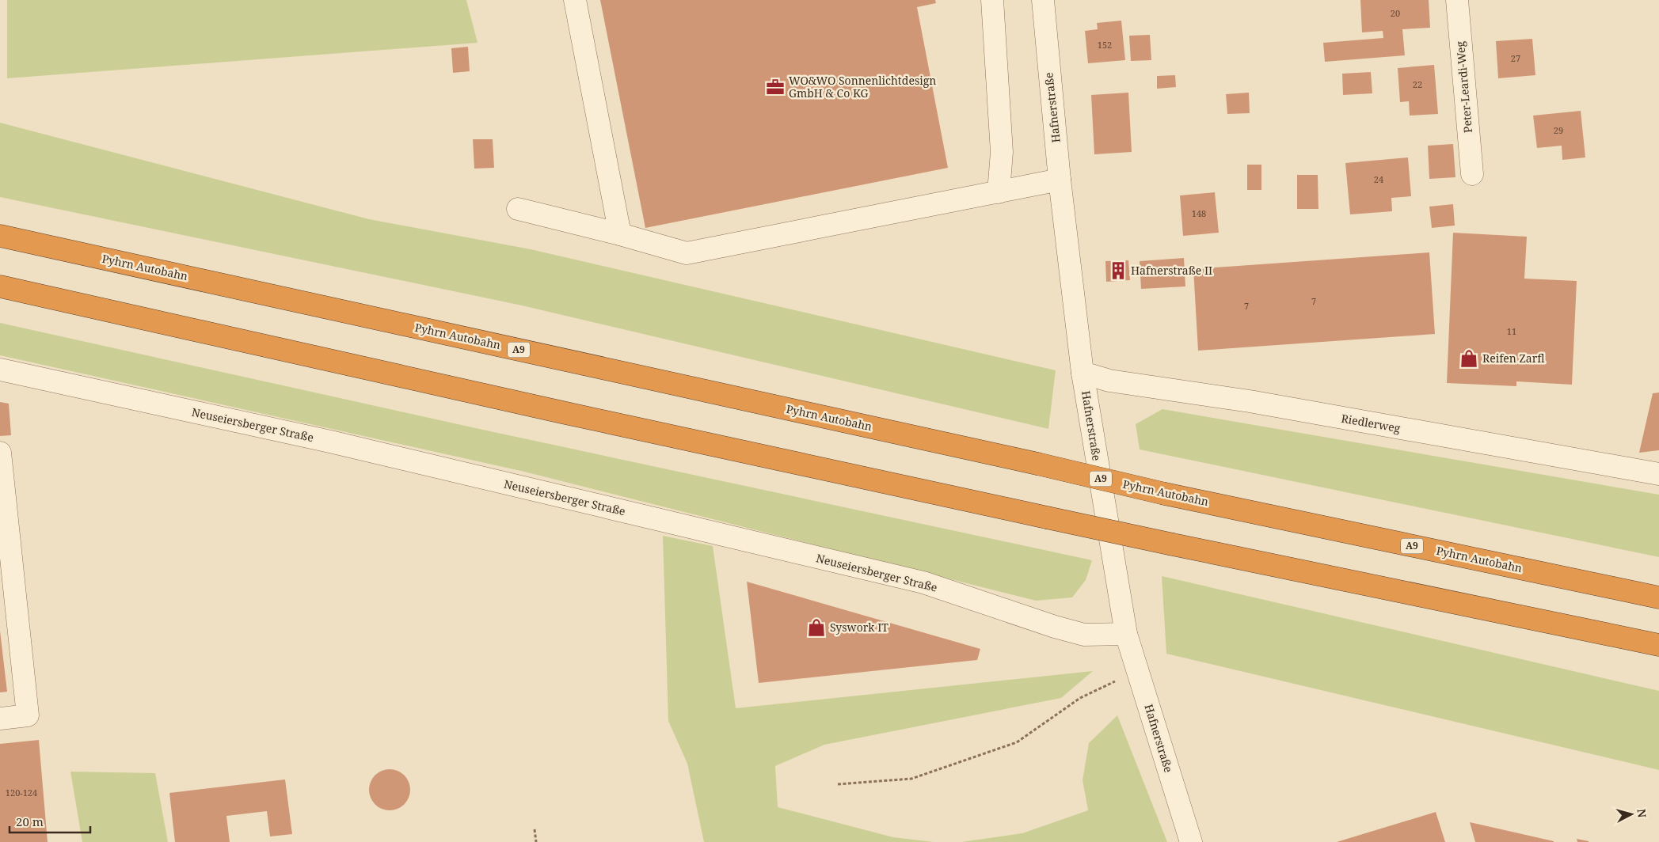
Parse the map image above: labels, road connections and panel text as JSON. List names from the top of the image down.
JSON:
{
  "streets": {
    "highway": ["Pyhrn Autobahn", "A9"],
    "street": [
      "Peter-Leardi-Weg",
      "Hafnerstraße",
      "Riedlerweg",
      "Neuseiersberger Straße"
    ]
  },
  "crossings": [
    ["Hafnerstraße", "Riedlerweg"],
    ["Hafnerstraße", "Neuseiersberger Straße"]
  ],
  "places": {
    "office": ["WO&WO Sonnenlichtdesign GmbH & Co KG"],
    "building": ["Hafnerstraße II"],
    "shop": ["Reifen Zarfl", "Syswork IT"]
  },
  "house_numbers": [
    "20",
    "152",
    "27",
    "22",
    "29",
    "24",
    "148",
    "7",
    "7",
    "11",
    "120-124"
  ],
  "scale_bar": "20 m",
  "north": "right"
}
